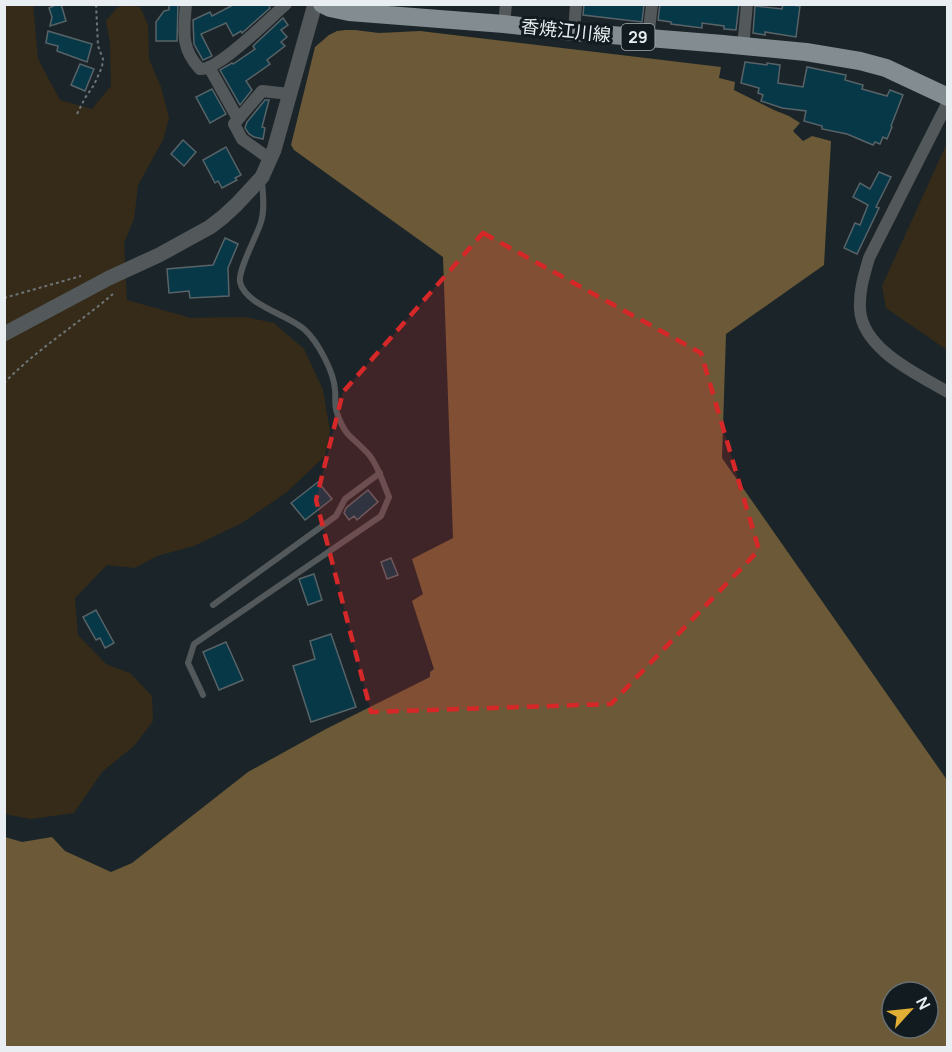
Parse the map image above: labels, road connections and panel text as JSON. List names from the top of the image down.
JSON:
{
  "streets": {
    "main road": ["香焼江川線", "29"]
  },
  "north": "top right"
}
